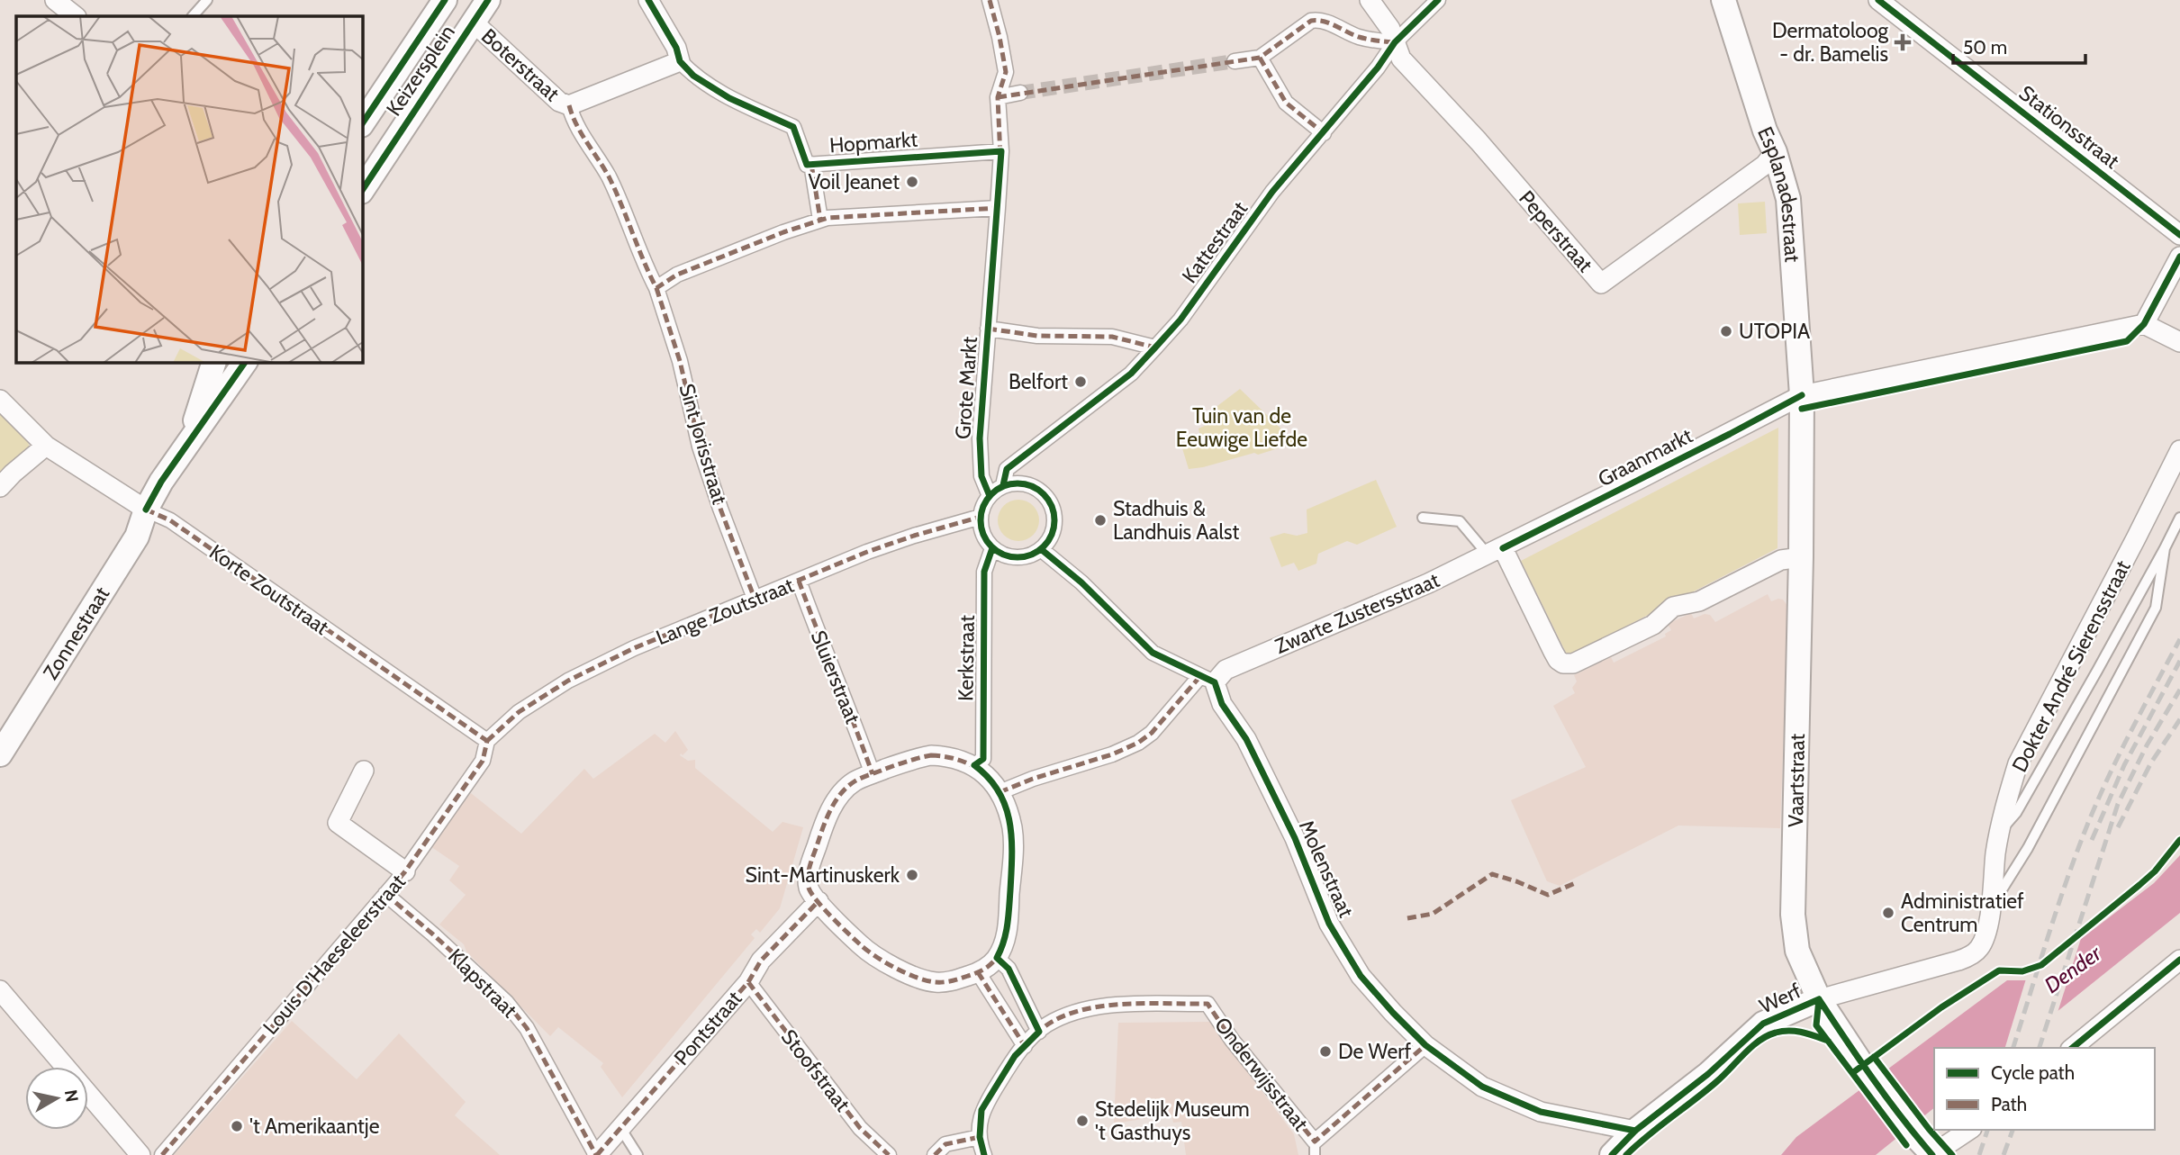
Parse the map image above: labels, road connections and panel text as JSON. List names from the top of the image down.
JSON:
{
  "streets": {
    "street": [
      "Boterstraat",
      "Keizersplein",
      "Stationsstraat",
      "Hopmarkt",
      "Esplanadestraat",
      "Peperstraat",
      "Kattestraat",
      "Grote Markt",
      "Sint Jorisstraat",
      "Graanmarkt",
      "Korte Zoutstraat",
      "Lange Zoutstraat",
      "Zwarte Zustersstraat",
      "Zonnestraat",
      "Kerkstraat",
      "Dokter André Sierensstraat",
      "Sluierstraat",
      "Vaartstraat",
      "Molenstraat",
      "Louis D'Haeseleerstraat",
      "Klapstraat",
      "Werf",
      "Pontstraat",
      "Stoofstraat",
      "Onderwijsstraat"
    ]
  },
  "crossings": [
    ["Boterstraat", "Keizersplein"],
    ["Hopmarkt", "Grote Markt"],
    ["Esplanadestraat", "Peperstraat"],
    ["Esplanadestraat", "Graanmarkt"],
    ["Peperstraat", "Kattestraat"],
    ["Kattestraat", "Grote Markt"],
    ["Kattestraat", "Lange Zoutstraat"],
    ["Kattestraat", "Kerkstraat"],
    ["Grote Markt", "Lange Zoutstraat"],
    ["Grote Markt", "Kerkstraat"],
    ["Sint Jorisstraat", "Lange Zoutstraat"],
    ["Graanmarkt", "Zwarte Zustersstraat"],
    ["Korte Zoutstraat", "Lange Zoutstraat"],
    ["Korte Zoutstraat", "Zonnestraat"],
    ["Korte Zoutstraat", "Louis D'Haeseleerstraat"],
    ["Lange Zoutstraat", "Kerkstraat"],
    ["Lange Zoutstraat", "Sluierstraat"],
    ["Lange Zoutstraat", "Louis D'Haeseleerstraat"],
    ["Zwarte Zustersstraat", "Molenstraat"],
    ["Kerkstraat", "Sluierstraat"],
    ["Kerkstraat", "Pontstraat"],
    ["Dokter André Sierensstraat", "Vaartstraat"],
    ["Dokter André Sierensstraat", "Werf"],
    ["Sluierstraat", "Pontstraat"],
    ["Vaartstraat", "Werf"],
    ["Molenstraat", "Werf"],
    ["Louis D'Haeseleerstraat", "Klapstraat"],
    ["Klapstraat", "Pontstraat"],
    ["Pontstraat", "Stoofstraat"]
  ],
  "water": ["Dender"],
  "parks": ["Tuin van de Eeuwige Liefde"],
  "places": {
    "health": ["Dermatoloog - dr. Bamelis"],
    "other": [
      "Voil Jeanet",
      "UTOPIA",
      "Belfort",
      "Stadhuis & Landhuis Aalst",
      "Sint-Martinuskerk",
      "Administratief Centrum",
      "De Werf",
      "Stedelijk Museum 't Gasthuys",
      "'t Amerikaantje"
    ]
  },
  "legend": ["Cycle path", "Path"],
  "scale_bar": "50 m",
  "north": "right"
}
